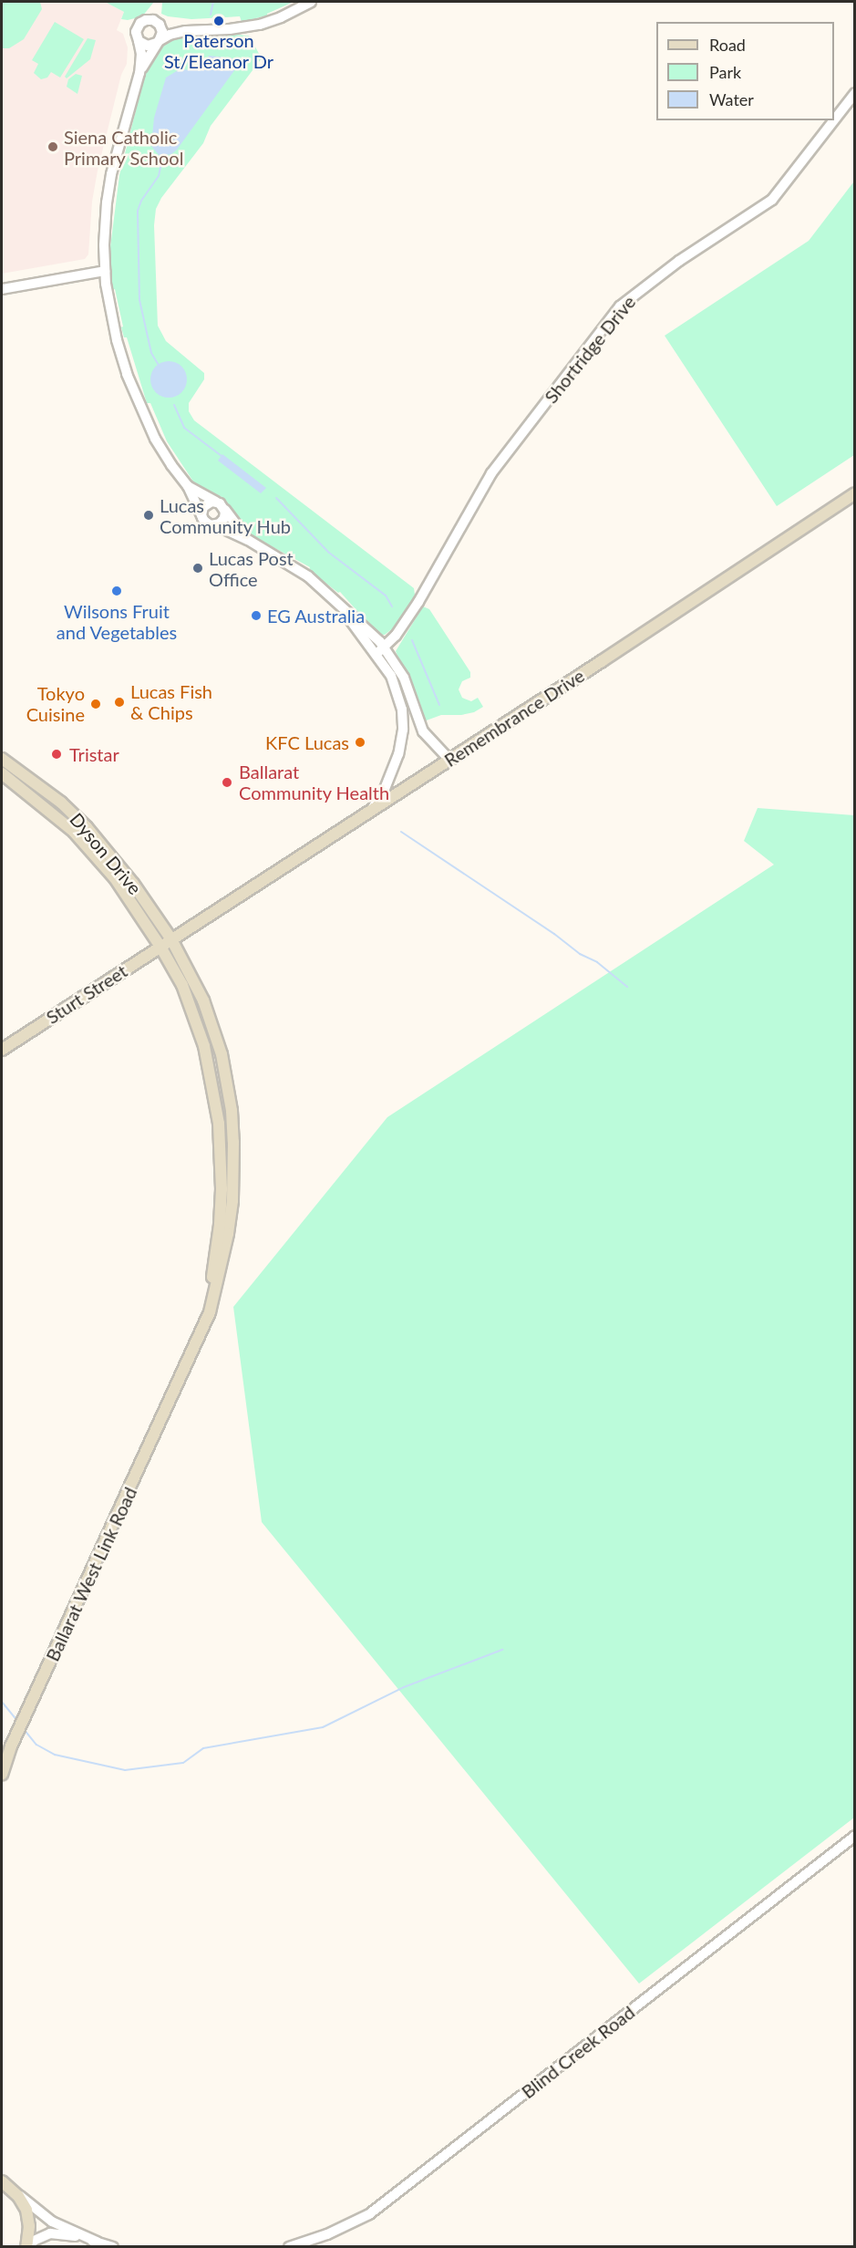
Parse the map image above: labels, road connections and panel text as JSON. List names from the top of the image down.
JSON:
{
  "streets": {
    "main road": [
      "Remembrance Drive",
      "Dyson Drive",
      "Sturt Street",
      "Ballarat West Link Road"
    ],
    "street": ["Shortridge Drive", "Blind Creek Road"]
  },
  "crossings": [
    ["Remembrance Drive", "Dyson Drive"],
    ["Remembrance Drive", "Sturt Street"],
    ["Remembrance Drive", "Ballarat West Link Road"],
    ["Dyson Drive", "Sturt Street"],
    ["Dyson Drive", "Ballarat West Link Road"],
    ["Sturt Street", "Ballarat West Link Road"]
  ],
  "places": [
    "Paterson St/Eleanor Dr",
    "Siena Catholic Primary School",
    "Lucas Community Hub",
    "Lucas Post Office",
    "Wilsons Fruit and Vegetables",
    "EG Australia",
    "Lucas Fish & Chips",
    "Tokyo Cuisine",
    "KFC Lucas",
    "Tristar",
    "Ballarat Community Health"
  ],
  "legend": ["Road", "Park", "Water"]
}
